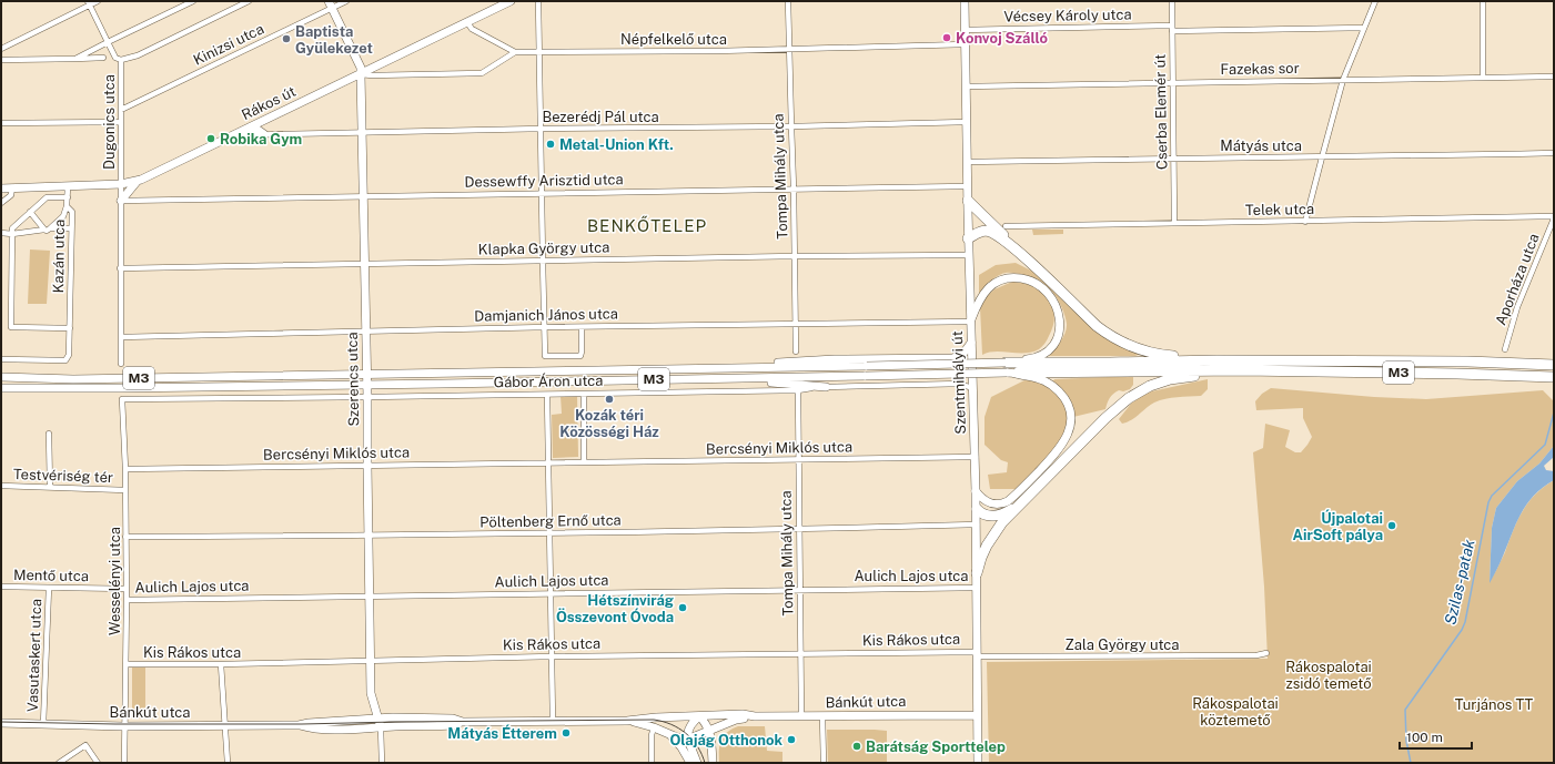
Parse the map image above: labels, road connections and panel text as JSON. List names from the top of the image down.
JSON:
{
  "streets": {
    "highway": ["M3"],
    "main road": [
      "Rákos út",
      "Szerencs utca",
      "Szentmihályi út",
      "Bánkút utca"
    ],
    "street": [
      "Vécsey Károly utca",
      "Népfelkelő utca",
      "Kinizsi utca",
      "Fazekas sor",
      "Cserba Elemér út",
      "Bezerédj Pál utca",
      "Dugonics utca",
      "Mátyás utca",
      "Tompa Mihály utca",
      "Dessewffy Arisztid utca",
      "Telek utca",
      "Klapka György utca",
      "Kazán utca",
      "Aporháza utca",
      "Damjanich János utca",
      "Gábor Áron utca",
      "Bercsényi Miklós utca",
      "Testvériség tér",
      "Pöltenberg Ernő utca",
      "Mentő utca",
      "Aulich Lajos utca",
      "Wesselényi utca",
      "Kis Rákos utca",
      "Zala György utca",
      "Vasutaskert utca"
    ]
  },
  "crossings": [
    ["Vécsey Károly utca", "Cserba Elemér út"],
    ["Vécsey Károly utca", "Szentmihályi út"],
    ["Népfelkelő utca", "Tompa Mihály utca"],
    ["Népfelkelő utca", "Szentmihályi út"],
    ["Kinizsi utca", "Dugonics utca"],
    ["Kinizsi utca", "Szerencs utca"],
    ["Fazekas sor", "Cserba Elemér út"],
    ["Fazekas sor", "Szentmihályi út"],
    ["Rákos út", "Bezerédj Pál utca"],
    ["Rákos út", "Dugonics utca"],
    ["Rákos út", "Kazán utca"],
    ["Rákos út", "Szerencs utca"],
    ["Cserba Elemér út", "Mátyás utca"],
    ["Cserba Elemér út", "Telek utca"],
    ["Bezerédj Pál utca", "Tompa Mihály utca"],
    ["Bezerédj Pál utca", "Szerencs utca"],
    ["Bezerédj Pál utca", "Szentmihályi út"],
    ["Mátyás utca", "Szentmihályi út"],
    ["Tompa Mihály utca", "Dessewffy Arisztid utca"],
    ["Tompa Mihály utca", "Klapka György utca"],
    ["Tompa Mihály utca", "Damjanich János utca"],
    ["Tompa Mihály utca", "Gábor Áron utca"],
    ["Tompa Mihály utca", "Bercsényi Miklós utca"],
    ["Tompa Mihály utca", "Pöltenberg Ernő utca"],
    ["Tompa Mihály utca", "Aulich Lajos utca"],
    ["Tompa Mihály utca", "Kis Rákos utca"],
    ["Tompa Mihály utca", "Bánkút utca"],
    ["Dessewffy Arisztid utca", "Szerencs utca"],
    ["Dessewffy Arisztid utca", "Szentmihályi út"],
    ["Telek utca", "Aporháza utca"],
    ["Klapka György utca", "Szerencs utca"],
    ["Klapka György utca", "Szentmihályi út"],
    ["Damjanich János utca", "Szerencs utca"],
    ["Damjanich János utca", "Szentmihályi út"],
    ["M3", "Szerencs utca"],
    ["Szerencs utca", "Gábor Áron utca"],
    ["Szerencs utca", "Bercsényi Miklós utca"],
    ["Szerencs utca", "Pöltenberg Ernő utca"],
    ["Szerencs utca", "Aulich Lajos utca"],
    ["Szerencs utca", "Kis Rákos utca"],
    ["Szerencs utca", "Bánkút utca"],
    ["Gábor Áron utca", "Szentmihályi út"],
    ["Gábor Áron utca", "Wesselényi utca"],
    ["Szentmihályi út", "Bercsényi Miklós utca"],
    ["Szentmihályi út", "Pöltenberg Ernő utca"],
    ["Szentmihályi út", "Aulich Lajos utca"],
    ["Szentmihályi út", "Kis Rákos utca"],
    ["Szentmihályi út", "Zala György utca"],
    ["Szentmihályi út", "Bánkút utca"],
    ["Bercsényi Miklós utca", "Wesselényi utca"],
    ["Testvériség tér", "Wesselényi utca"],
    ["Pöltenberg Ernő utca", "Wesselényi utca"],
    ["Mentő utca", "Wesselényi utca"],
    ["Mentő utca", "Vasutaskert utca"],
    ["Aulich Lajos utca", "Wesselényi utca"],
    ["Wesselényi utca", "Kis Rákos utca"],
    ["Wesselényi utca", "Bánkút utca"],
    ["Kis Rákos utca", "Zala György utca"],
    ["Vasutaskert utca", "Bánkút utca"]
  ],
  "districts": ["BENKŐTELEP"],
  "water": ["Szilas-patak"],
  "parks": ["Rákospalotai zsidó temető", "Rákospalotai köztemető", "Turjános TT"],
  "places": [
    "Konvoj Szálló",
    "Baptista Gyülekezet",
    "Robika Gym",
    "Metal-Union Kft.",
    "Kozák téri Közösségi Ház",
    "Újpalotai AirSoft pálya",
    "Hétszínvirág Összevont Óvoda",
    "Mátyás Étterem",
    "Olajág Otthonok",
    "Barátság Sporttelep"
  ],
  "scale_bar": "100 m"
}
